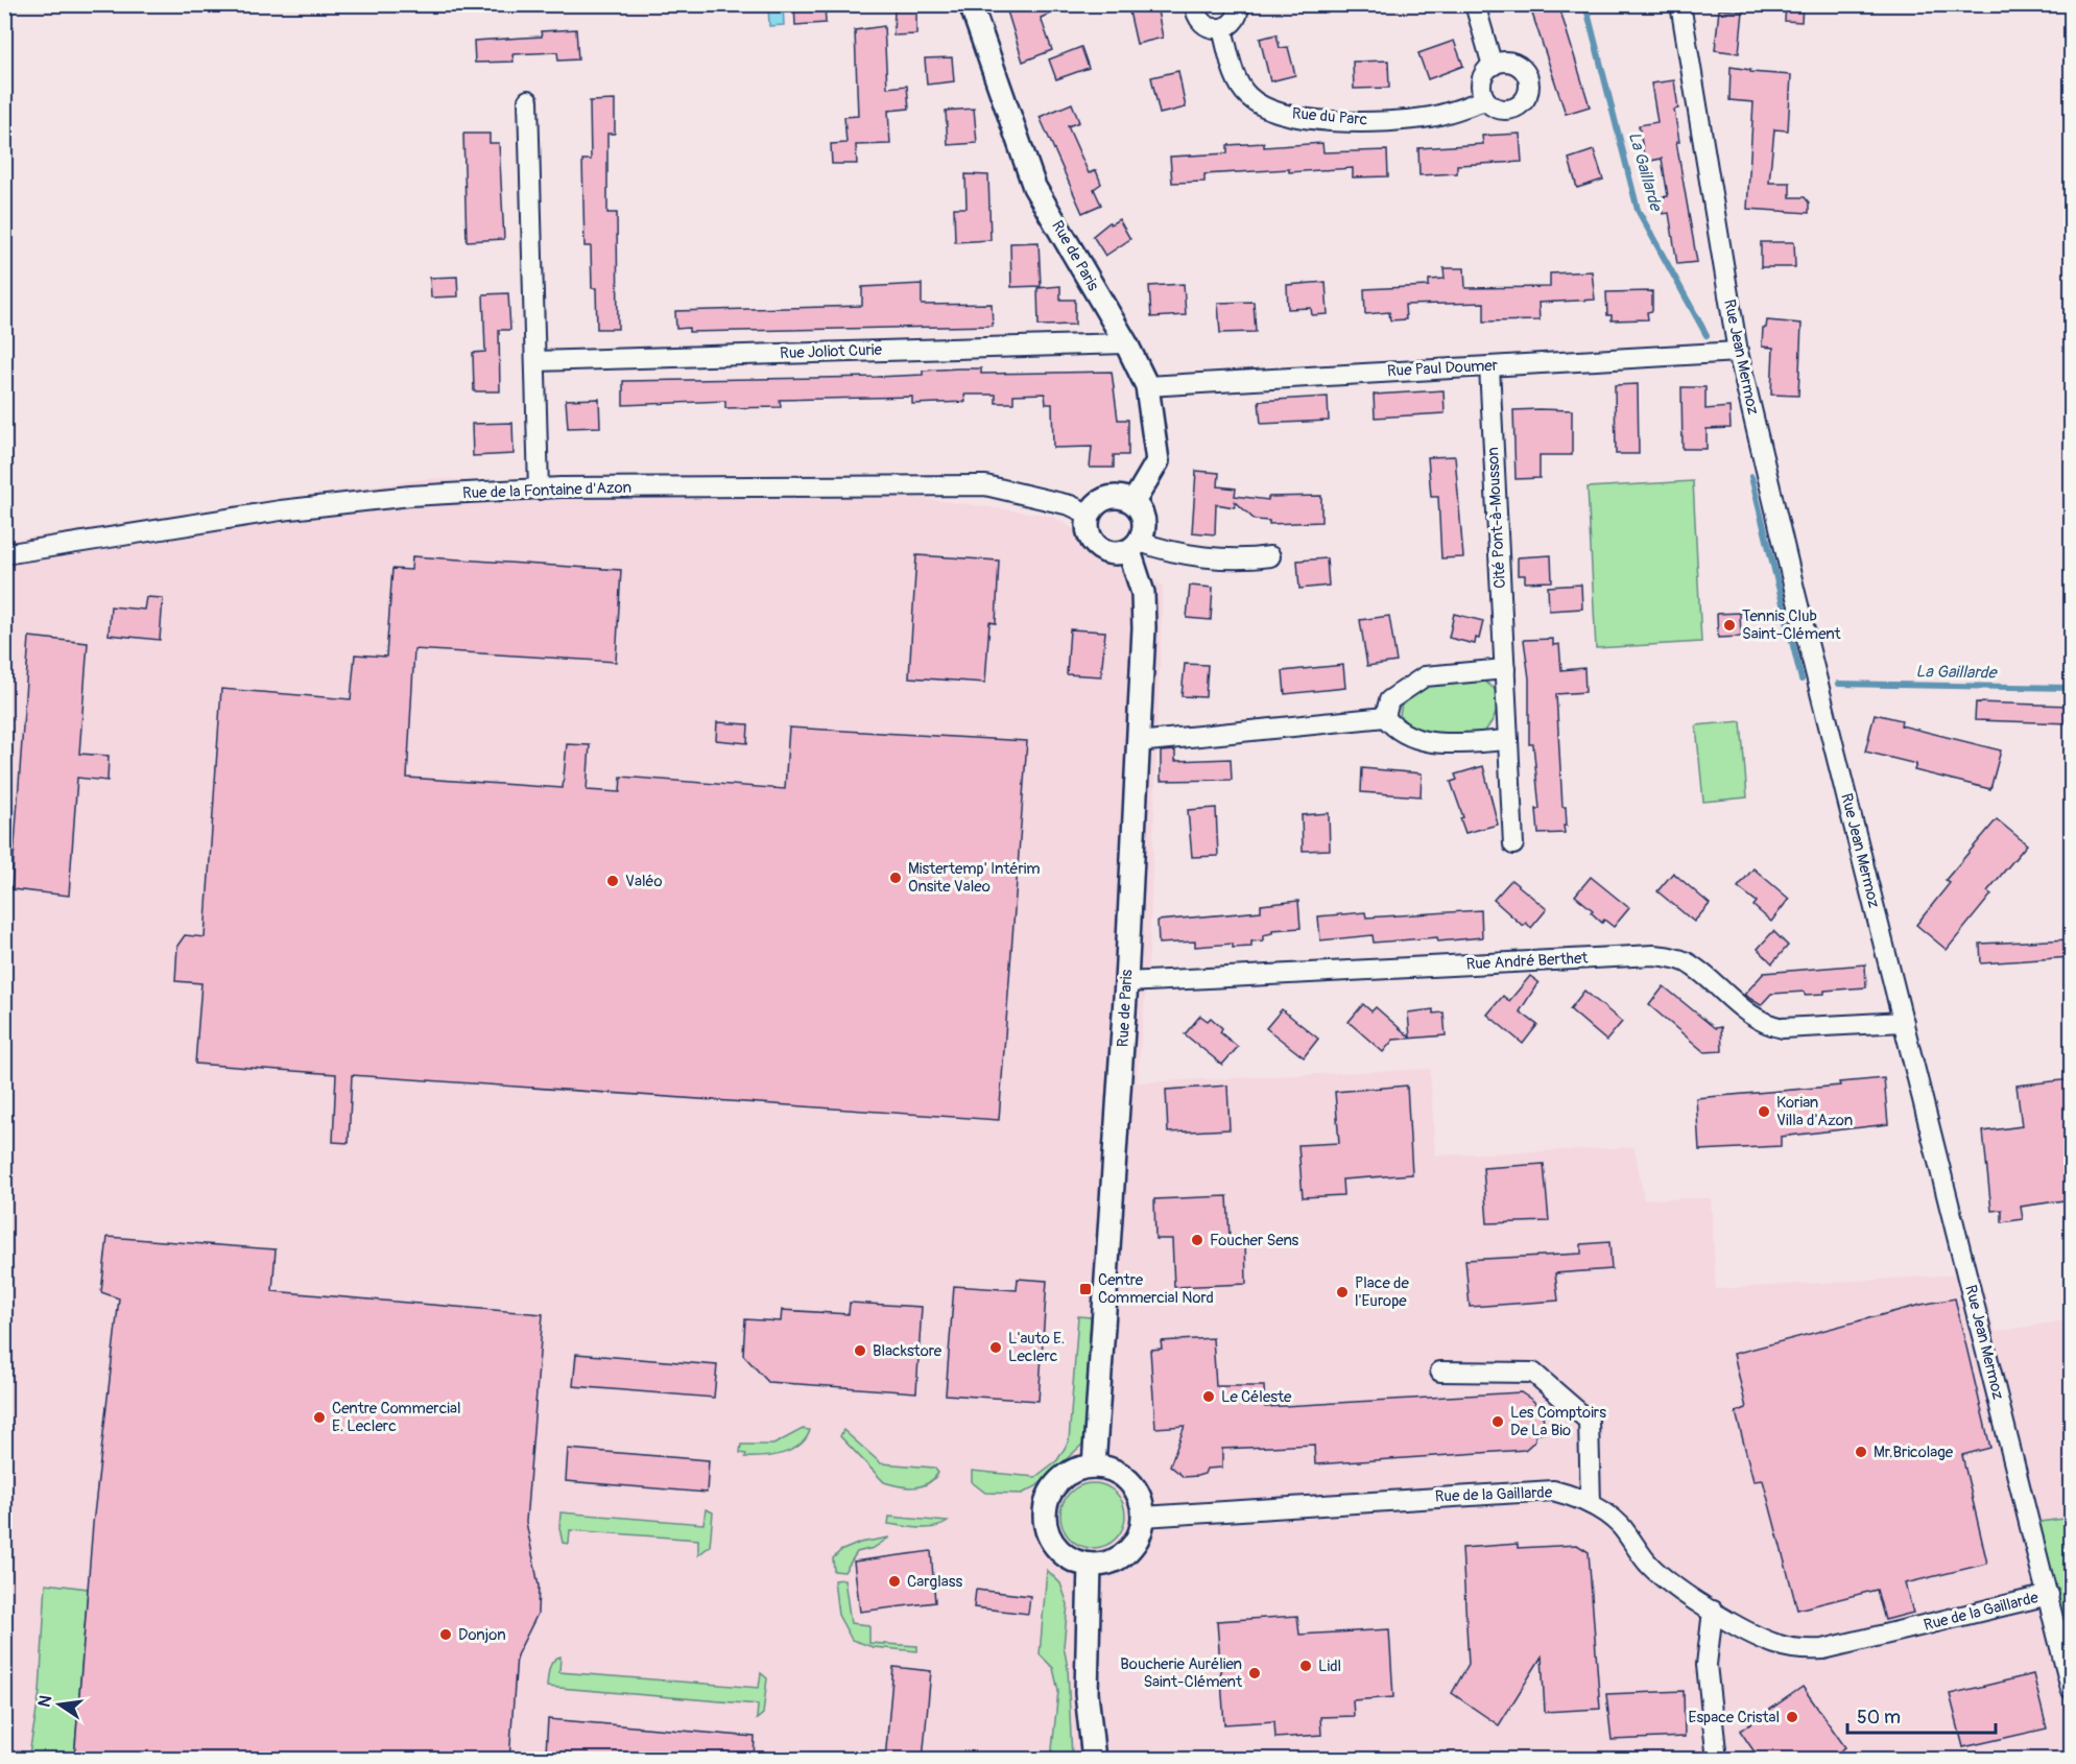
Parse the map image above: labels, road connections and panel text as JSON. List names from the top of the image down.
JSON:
{
  "streets": {
    "street": [
      "Rue du Parc",
      "Rue de Paris",
      "Rue Joliot Curie",
      "Rue Jean Mermoz",
      "Rue Paul Doumer",
      "Rue de la Fontaine d'Azon",
      "Cité Pont-à-Mousson",
      "Rue André Berthet",
      "Rue de la Gaillarde"
    ]
  },
  "crossings": [
    ["Rue de Paris", "Rue Joliot Curie"],
    ["Rue de Paris", "Rue Paul Doumer"],
    ["Rue de Paris", "Rue de la Fontaine d'Azon"],
    ["Rue de Paris", "Rue André Berthet"],
    ["Rue de Paris", "Rue de la Gaillarde"],
    ["Rue Jean Mermoz", "Rue Paul Doumer"],
    ["Rue Jean Mermoz", "Rue André Berthet"],
    ["Rue Jean Mermoz", "Rue de la Gaillarde"],
    ["Rue Paul Doumer", "Cité Pont-à-Mousson"]
  ],
  "water": ["La Gaillarde"],
  "places": {
    "other": [
      "Tennis Club Saint-Clément",
      "Mistertemp' Intérim Onsite Valeo",
      "Valéo",
      "Korian Villa d'Azon",
      "Foucher Sens",
      "Place de l'Europe",
      "L'auto E. Leclerc",
      "Blackstore",
      "Le Céleste",
      "Centre Commercial E. Leclerc",
      "Les Comptoirs De La Bio",
      "Mr.Bricolage",
      "Carglass",
      "Donjon",
      "Lidl",
      "Boucherie Aurélien Saint-Clément",
      "Espace Cristal"
    ],
    "transit": ["Centre Commercial Nord"]
  },
  "scale_bar": "50 m",
  "north": "left"
}
